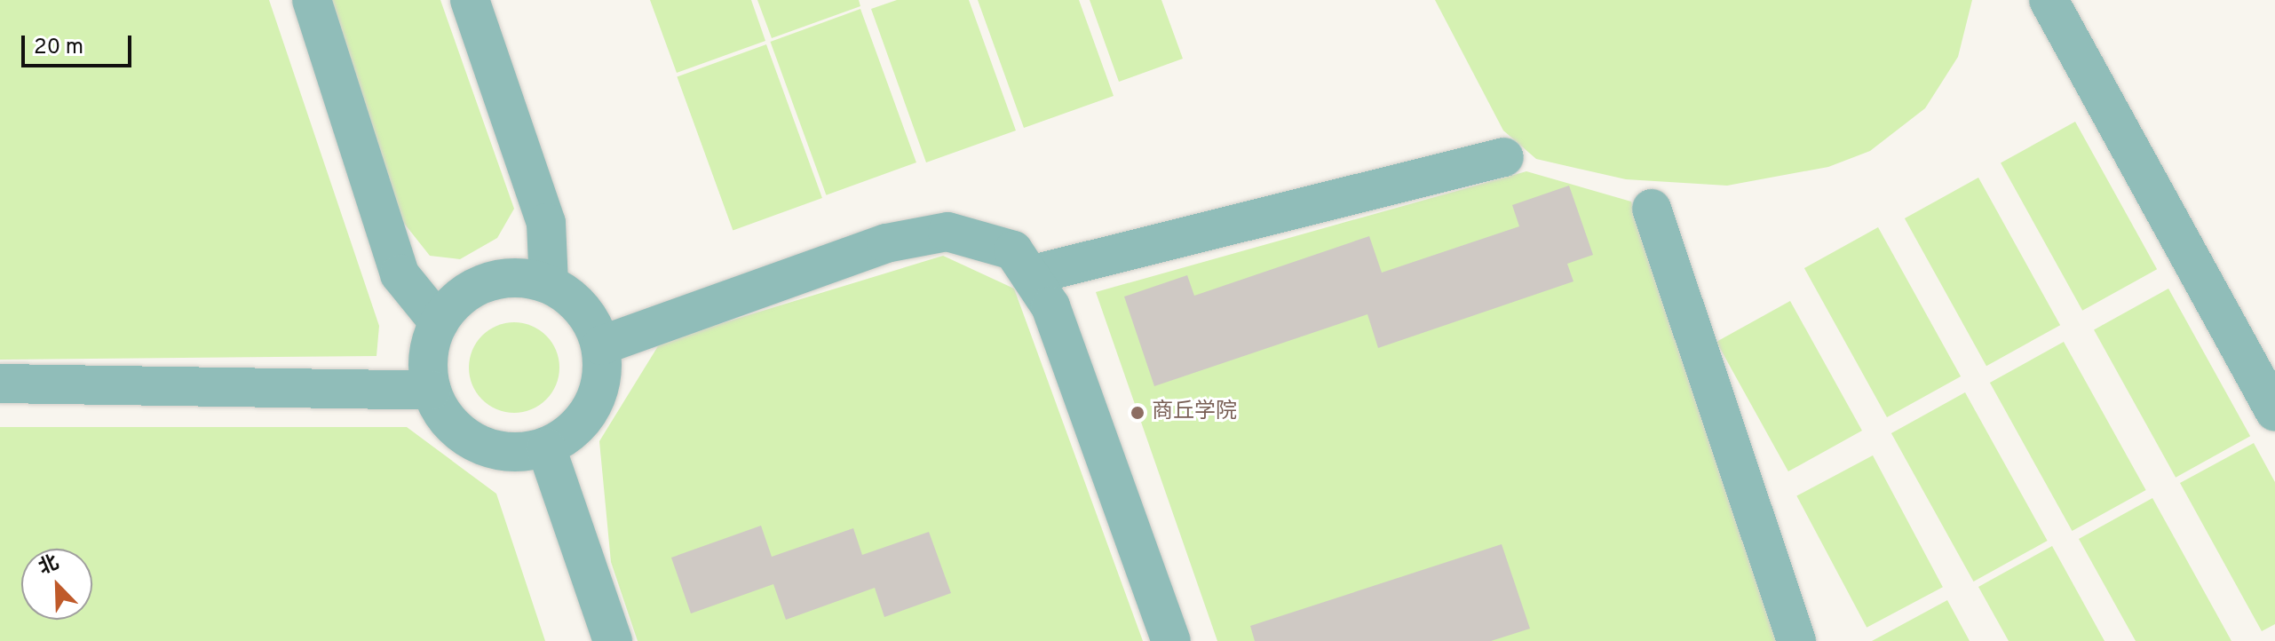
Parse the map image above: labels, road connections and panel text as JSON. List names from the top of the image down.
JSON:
{
  "places": ["商丘学院"],
  "scale_bar": "20 m",
  "north": "top left"
}
